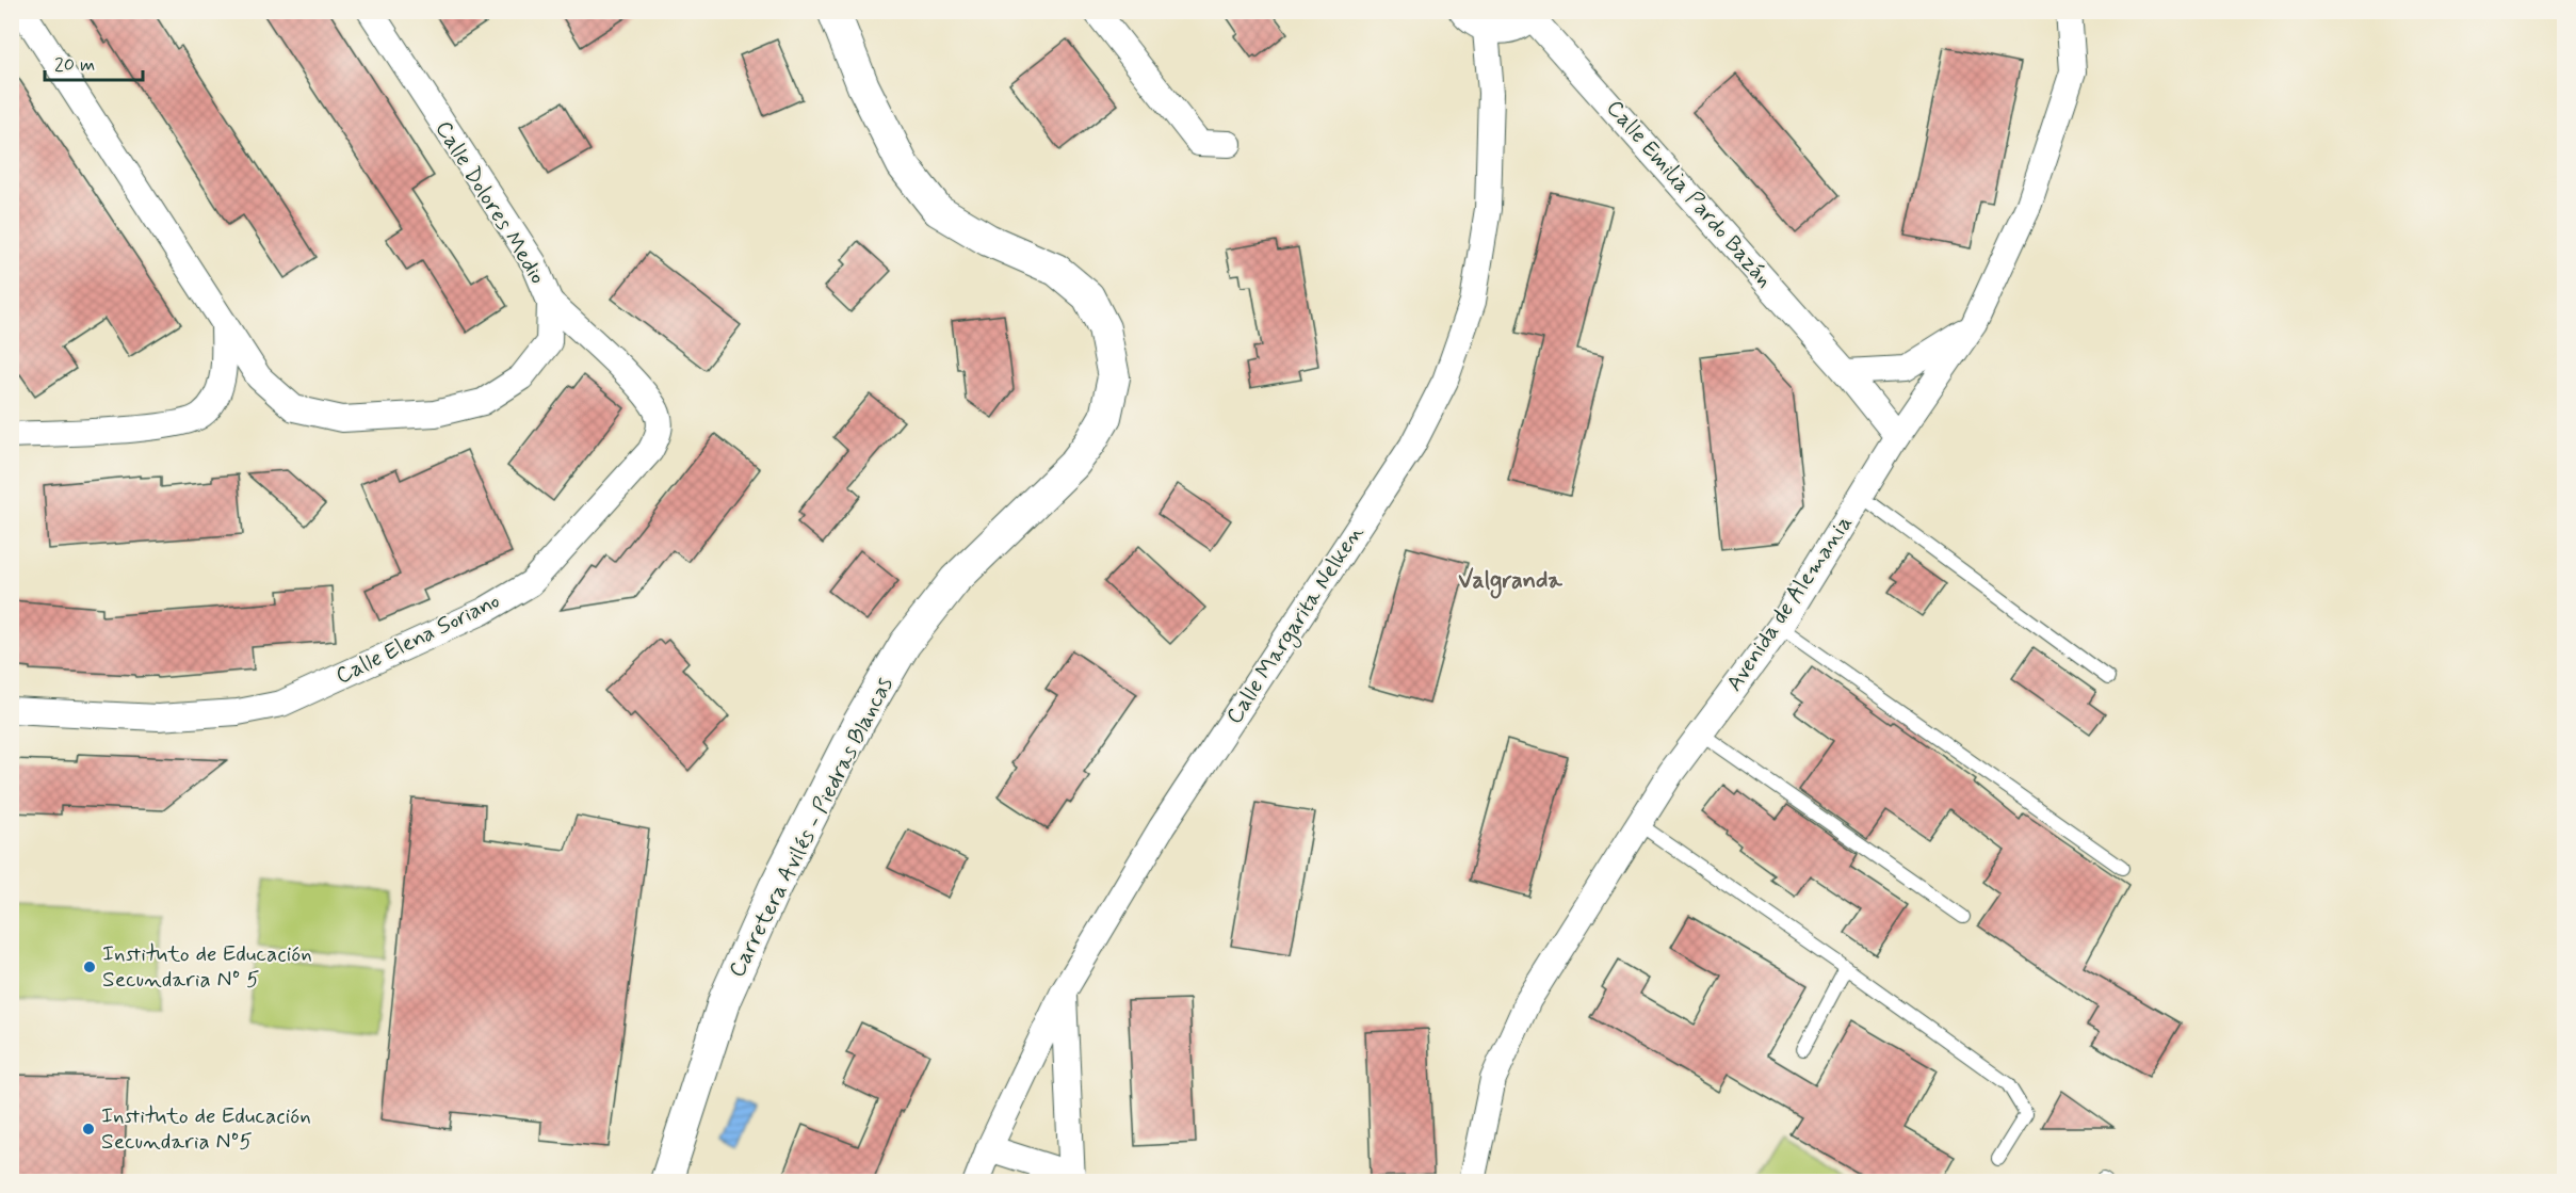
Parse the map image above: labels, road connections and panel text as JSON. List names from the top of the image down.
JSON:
{
  "streets": {
    "street": [
      "Calle Emilia Pardo Bazán",
      "Calle Dolores Medio",
      "Avenida de Alemania",
      "Calle Margarita Nelken",
      "Calle Elena Soriano",
      "Carretera Avilés - Piedras Blancas"
    ]
  },
  "crossings": [
    ["Calle Emilia Pardo Bazán", "Avenida de Alemania"],
    ["Calle Dolores Medio", "Calle Elena Soriano"]
  ],
  "districts": ["Valgranda"],
  "places": ["Instituto de Educación Secundaria Nº 5", "Instituto de Educación Secundaria Nº5"],
  "scale_bar": "20 m"
}
